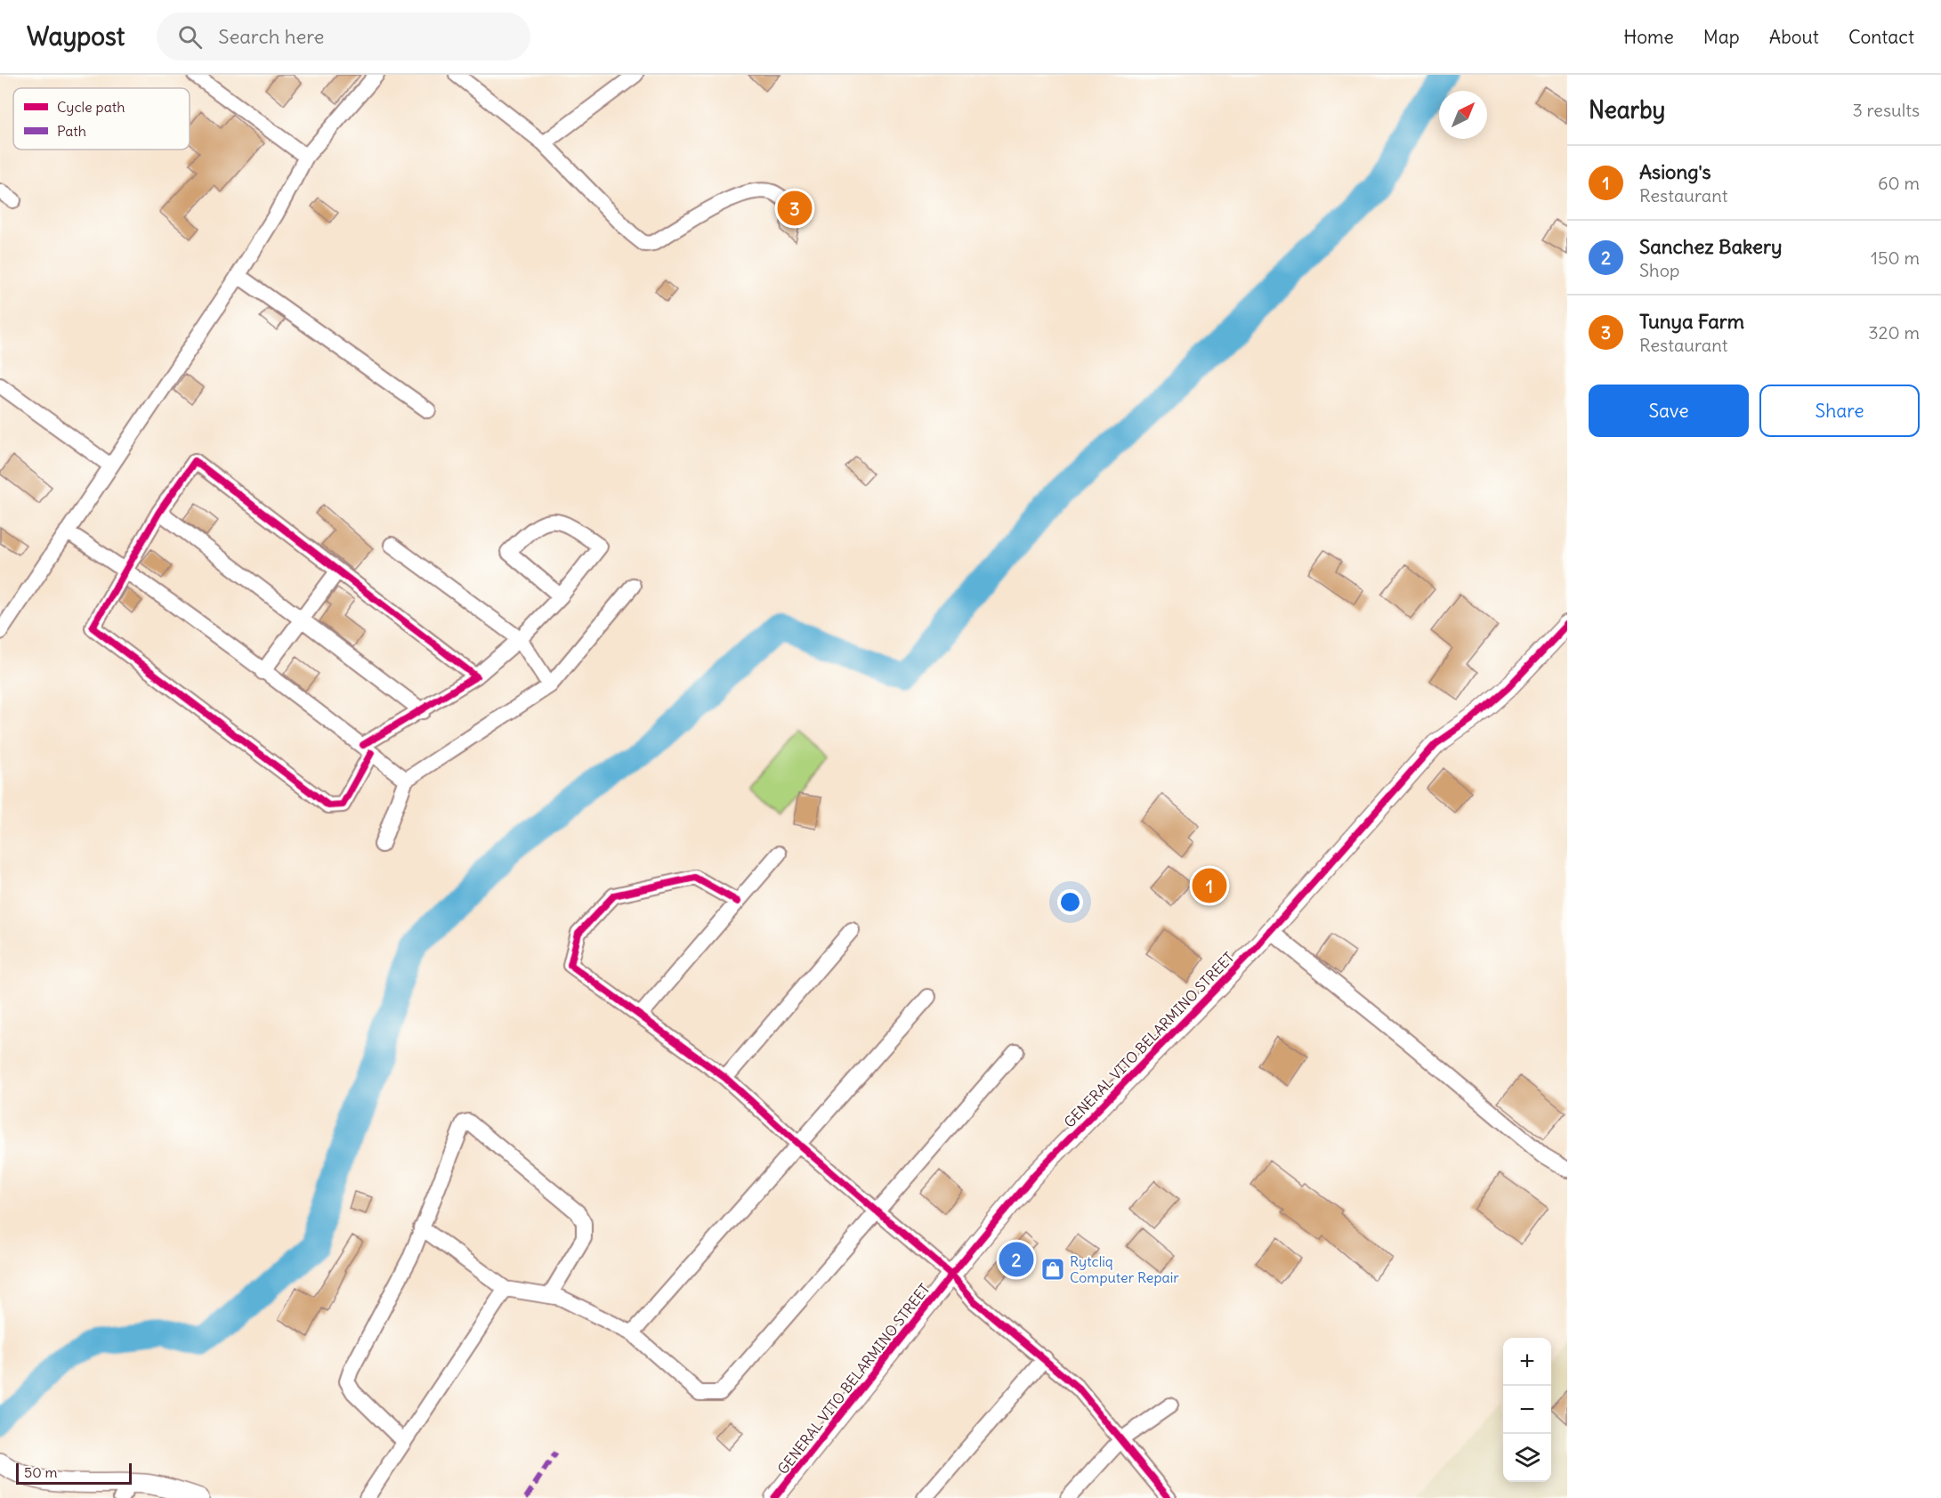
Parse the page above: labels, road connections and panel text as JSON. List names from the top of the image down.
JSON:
{
  "streets": {
    "street": ["GENERAL VITO BELARMINO STREET"]
  },
  "places": {
    "shop": ["Rytcliq Computer Repair"]
  },
  "legend": ["Cycle path", "Path"],
  "scale_bar": "50 m",
  "north": "top right",
  "page": {
    "header": "Waypost",
    "search": "Search here",
    "nav": [
      "Home",
      "Map",
      "About",
      "Contact"
    ],
    "heading": ["Nearby", "3 results"],
    "list": [
      {
        "mark": "1",
        "name": "Asiong's",
        "note": "Restaurant",
        "value": "60 m"
      },
      {
        "mark": "2",
        "name": "Sanchez Bakery",
        "note": "Shop",
        "value": "150 m"
      },
      {
        "mark": "3",
        "name": "Tunya Farm",
        "note": "Restaurant",
        "value": "320 m"
      }
    ],
    "pins": ["3", "1", "2"],
    "buttons": ["Save", "Share"],
    "map_buttons": ["+", "−"],
    "scale": "50 m"
  }
}
